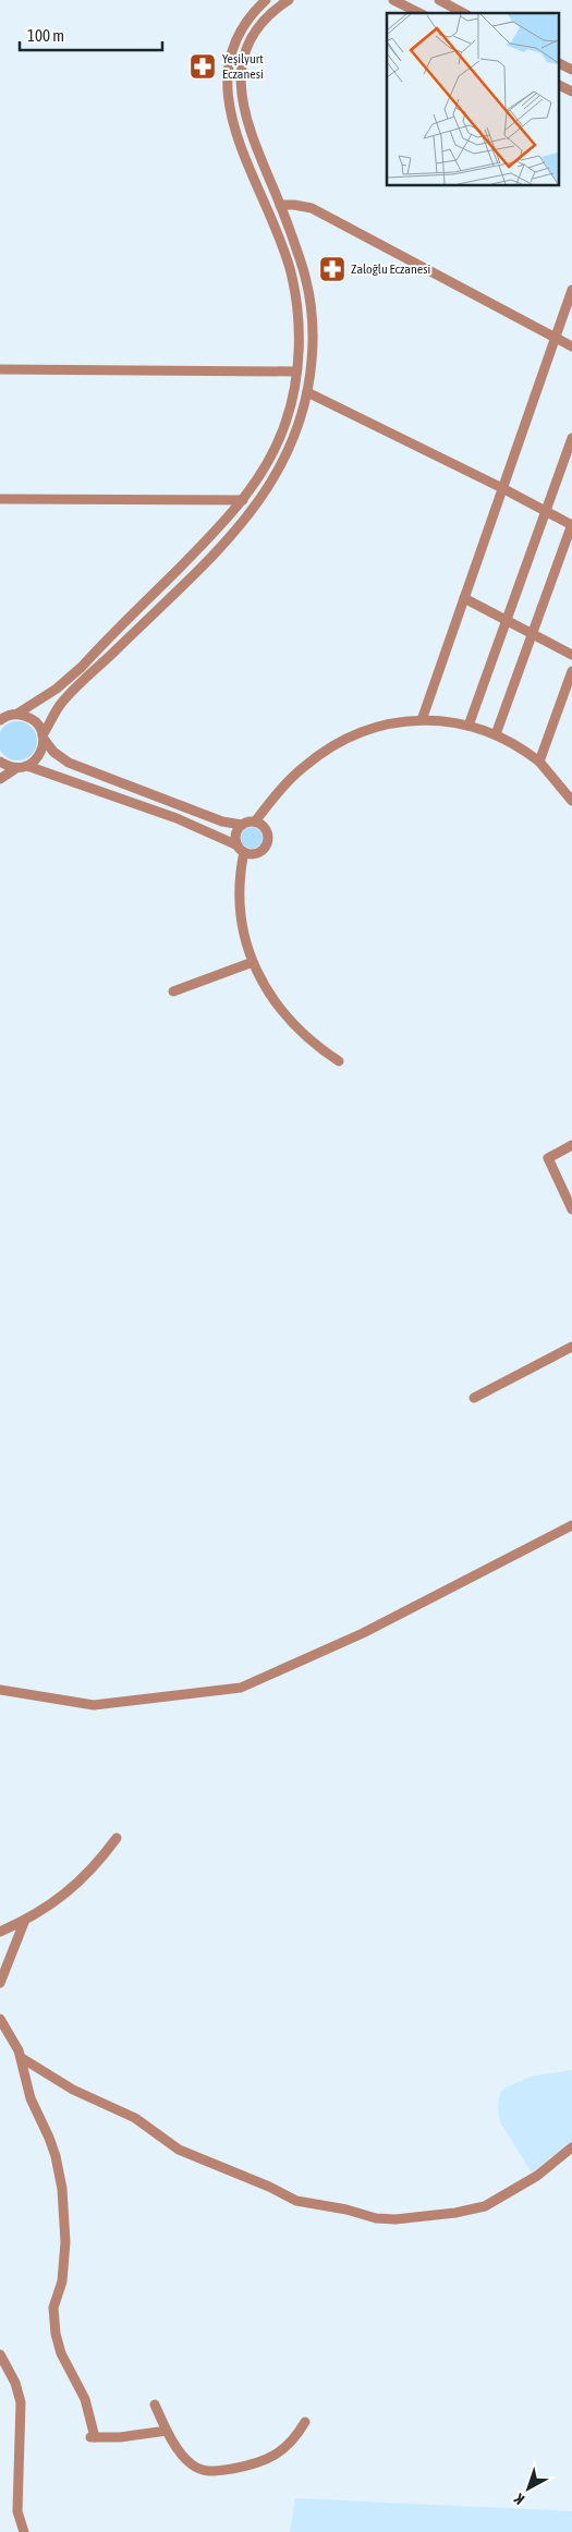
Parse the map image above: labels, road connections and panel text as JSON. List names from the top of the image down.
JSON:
{
  "places": {
    "pharmacy": ["Yeşilyurt Eczanesi", "Zaloğlu Eczanesi"]
  },
  "scale_bar": "100 m",
  "north": "bottom left"
}
